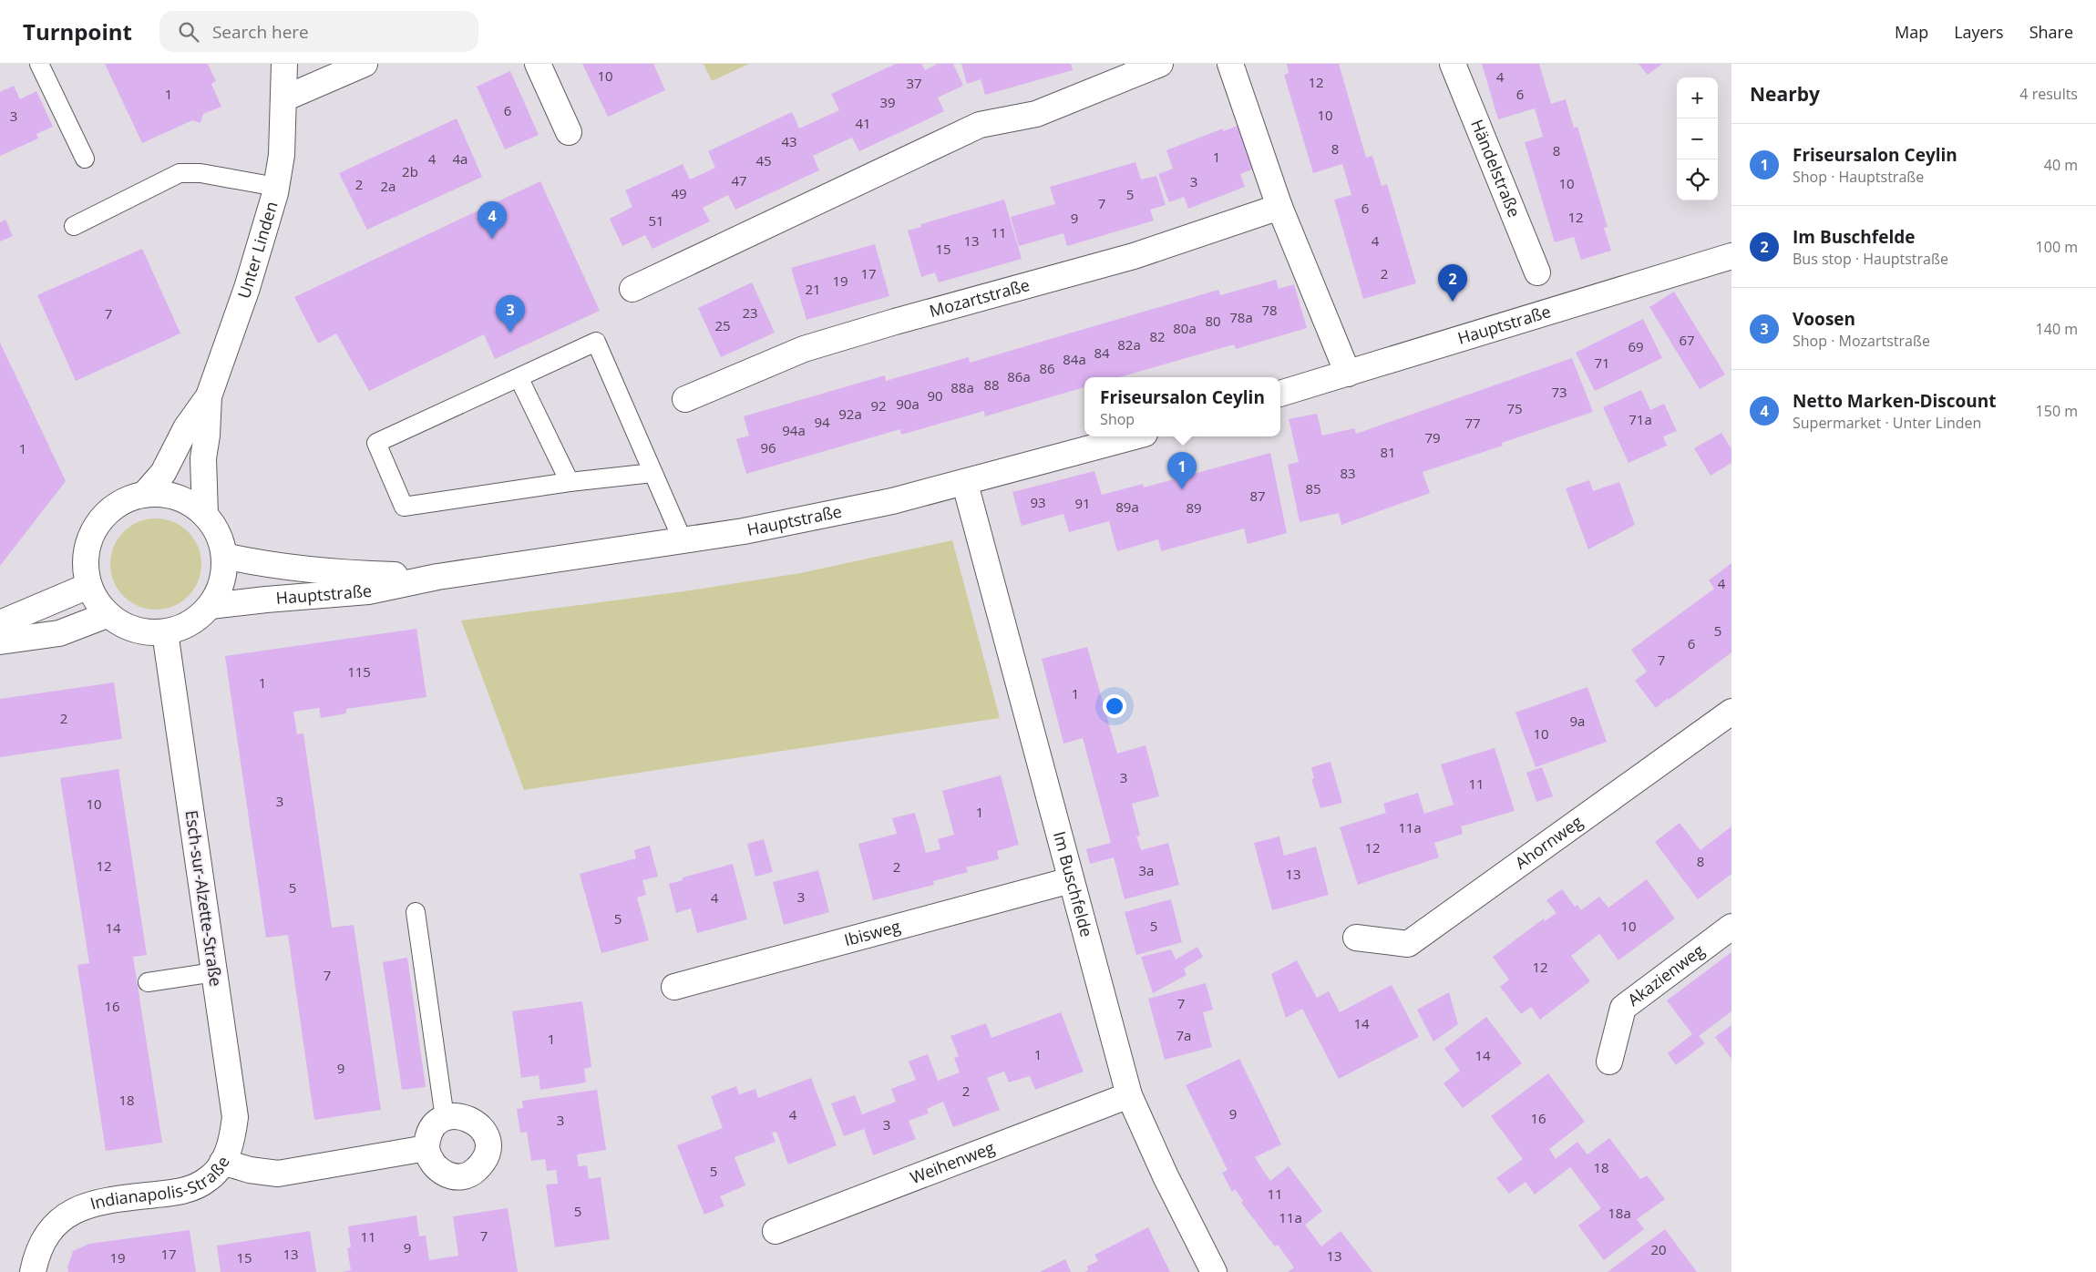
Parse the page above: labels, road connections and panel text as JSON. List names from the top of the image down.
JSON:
{
  "streets": {
    "street": [
      "Händelstraße",
      "Unter Linden",
      "Mozartstraße",
      "Hauptstraße",
      "Ahornweg",
      "Im Buschfelde",
      "Esch-sur-Alzette-Straße",
      "Ibisweg",
      "Akazienweg",
      "Weihenweg",
      "Indianapolis-Straße"
    ]
  },
  "crossings": [
    ["Unter Linden", "Hauptstraße"],
    ["Unter Linden", "Esch-sur-Alzette-Straße"],
    ["Hauptstraße", "Im Buschfelde"],
    ["Hauptstraße", "Esch-sur-Alzette-Straße"],
    ["Im Buschfelde", "Ibisweg"],
    ["Im Buschfelde", "Weihenweg"],
    ["Esch-sur-Alzette-Straße", "Indianapolis-Straße"]
  ],
  "house_numbers": [
    "10",
    "4",
    "12",
    "37",
    "1",
    "6",
    "39",
    "6",
    "10",
    "3",
    "41",
    "43",
    "8",
    "8",
    "1",
    "4",
    "4a",
    "45",
    "2b",
    "47",
    "3",
    "10",
    "2",
    "2a",
    "49",
    "5",
    "7",
    "6",
    "12",
    "9",
    "51",
    "11",
    "13",
    "4",
    "15",
    "17",
    "2",
    "19",
    "21",
    "78",
    "23",
    "7",
    "78a",
    "80",
    "25",
    "80a",
    "82",
    "67",
    "82a",
    "69",
    "84",
    "84a",
    "71",
    "86",
    "86a",
    "88",
    "88a",
    "73",
    "90",
    "90a",
    "92",
    "75",
    "92a",
    "71a",
    "94",
    "77",
    "94a",
    "79",
    "96",
    "1",
    "81",
    "83",
    "85",
    "87",
    "93",
    "91",
    "89a",
    "89",
    "4",
    "5",
    "6",
    "7",
    "115",
    "1",
    "1",
    "2",
    "9a",
    "10",
    "3",
    "11",
    "3",
    "10",
    "1",
    "11a",
    "12",
    "8",
    "12",
    "2",
    "3a",
    "13",
    "5",
    "3",
    "4",
    "5",
    "5",
    "10",
    "14",
    "12",
    "7",
    "7",
    "16",
    "14",
    "7a",
    "1",
    "1",
    "14",
    "9",
    "2",
    "18",
    "9",
    "4",
    "16",
    "3",
    "3",
    "18",
    "5",
    "11",
    "5",
    "18a",
    "11a",
    "7",
    "11",
    "9",
    "20",
    "17",
    "13",
    "13",
    "19",
    "15"
  ],
  "page": {
    "header": "Turnpoint",
    "search": "Search here",
    "nav": ["Map", "Layers", "Share"],
    "heading": ["Nearby", "4 results"],
    "map_buttons": ["+", "−"],
    "list": [
      {
        "mark": "1",
        "name": "Friseursalon Ceylin",
        "note": "Shop · Hauptstraße",
        "value": "40 m"
      },
      {
        "mark": "2",
        "name": "Im Buschfelde",
        "note": "Bus stop · Hauptstraße",
        "value": "100 m"
      },
      {
        "mark": "3",
        "name": "Voosen",
        "note": "Shop · Mozartstraße",
        "value": "140 m"
      },
      {
        "mark": "4",
        "name": "Netto Marken-Discount",
        "note": "Supermarket · Unter Linden",
        "value": "150 m"
      }
    ],
    "pins": [
      "4",
      "2",
      "3",
      "1"
    ],
    "popup": ["Friseursalon Ceylin", "Shop"]
  }
}
